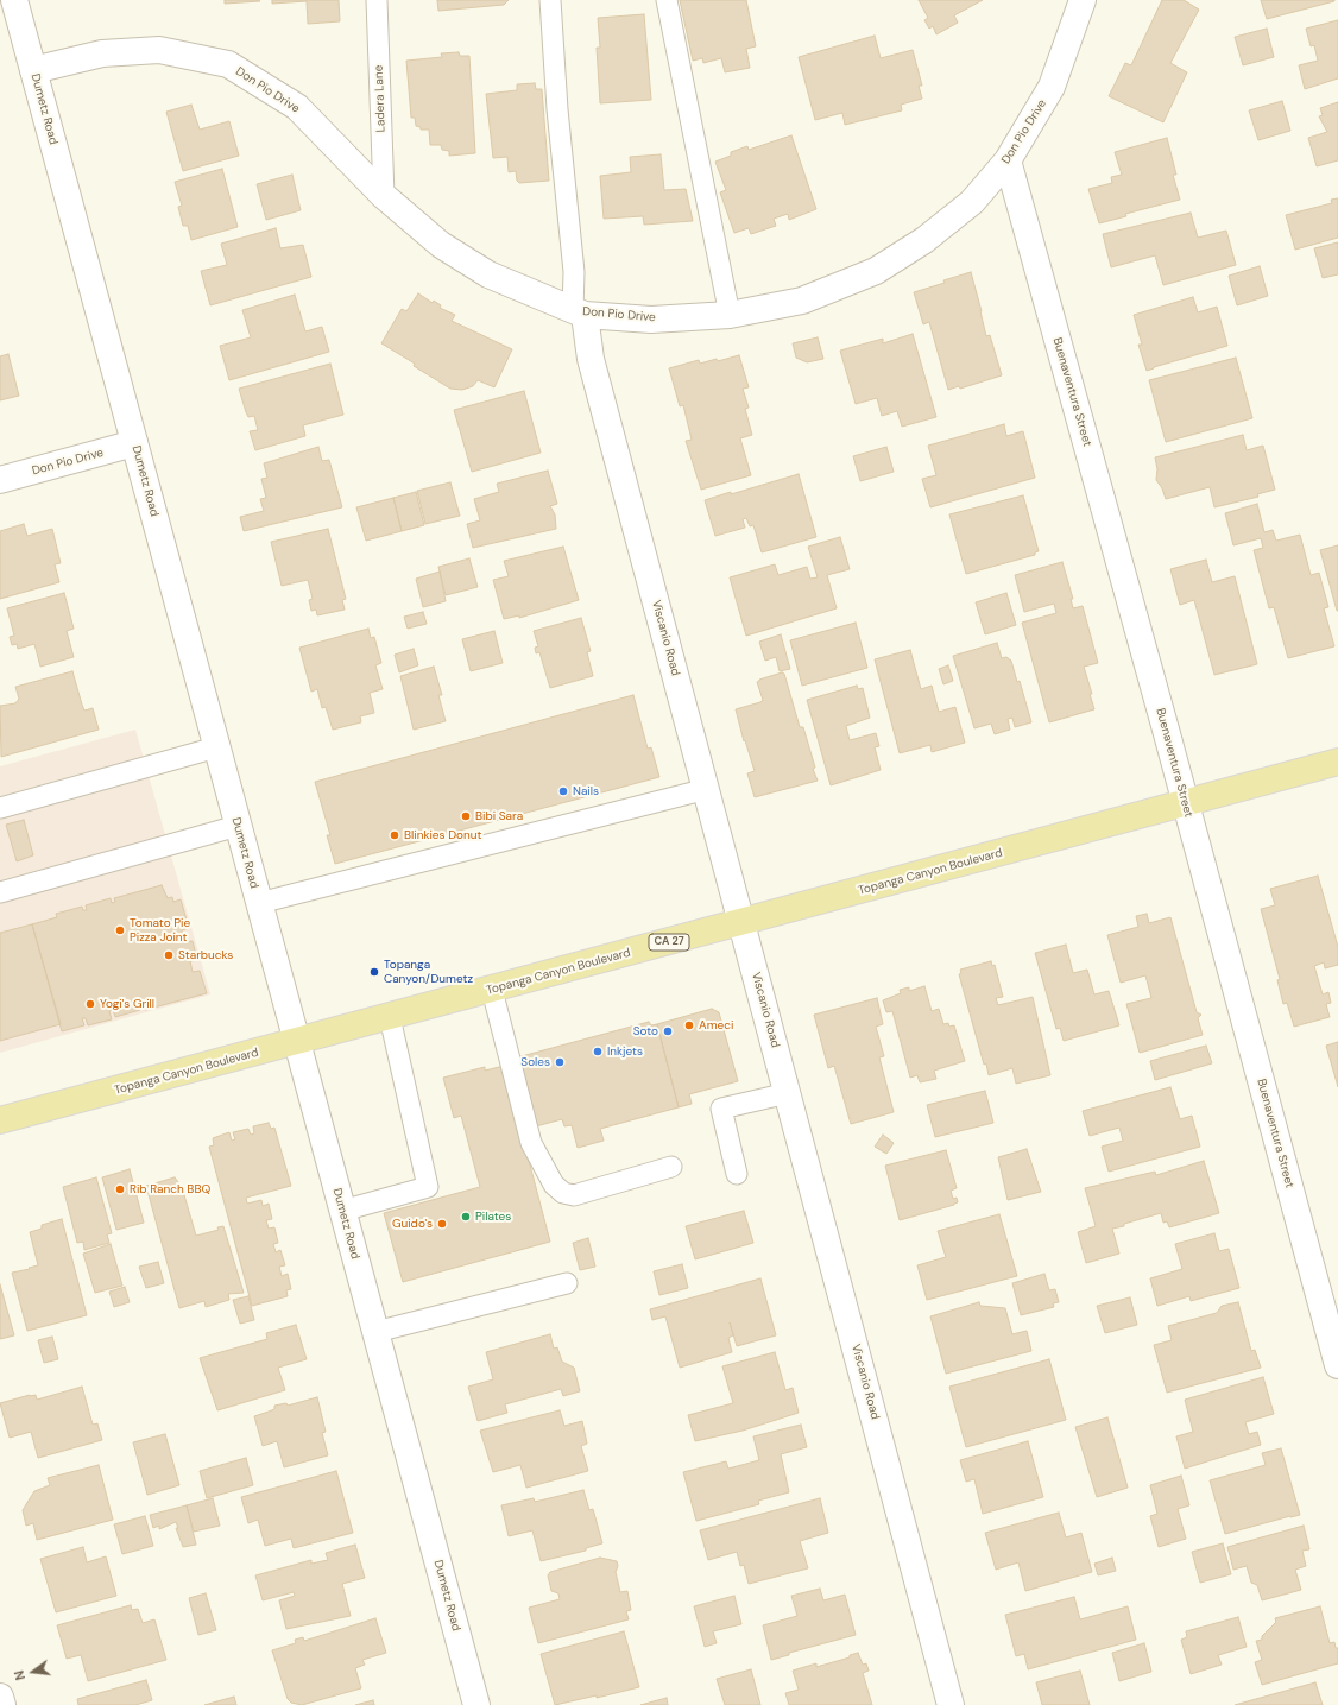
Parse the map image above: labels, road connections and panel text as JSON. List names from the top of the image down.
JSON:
{
  "streets": {
    "main road": ["Topanga Canyon Boulevard", "CA 27"],
    "street": [
      "Don Pio Drive",
      "Dumetz Road",
      "Buenaventura Street",
      "Viscanio Road"
    ],
    "lane": ["Ladera Lane"]
  },
  "crossings": [
    ["Don Pio Drive", "Ladera Lane"],
    ["Don Pio Drive", "Dumetz Road"],
    ["Don Pio Drive", "Buenaventura Street"],
    ["Don Pio Drive", "Viscanio Road"],
    ["Dumetz Road", "Topanga Canyon Boulevard"],
    ["Buenaventura Street", "Topanga Canyon Boulevard"],
    ["Viscanio Road", "Topanga Canyon Boulevard"]
  ],
  "places": [
    "Nails",
    "Bibi Sara",
    "Blinkies Donut",
    "Tomato Pie Pizza Joint",
    "Starbucks",
    "Topanga Canyon/Dumetz",
    "Yogi's Grill",
    "Ameci",
    "Soto",
    "Inkjets",
    "Soles",
    "Rib Ranch BBQ",
    "Pilates",
    "Guido's"
  ],
  "north": "left"
}
